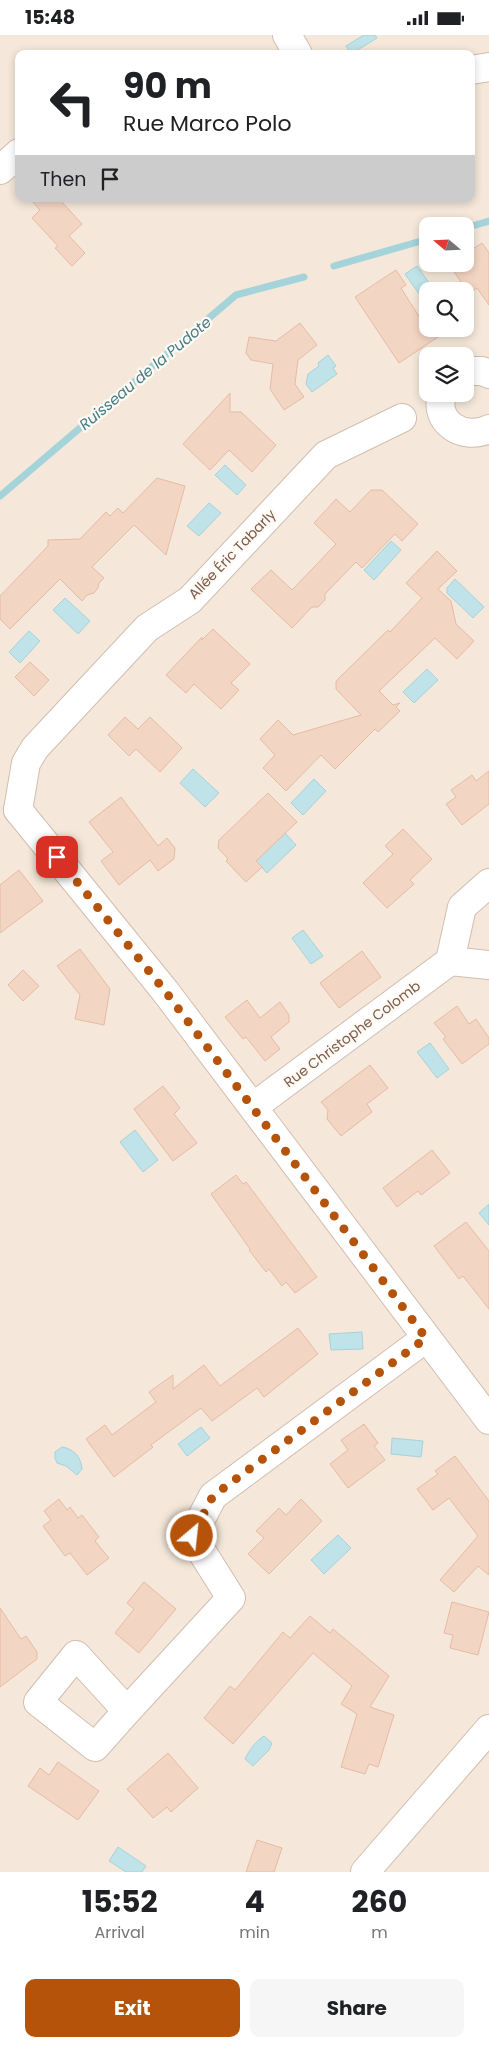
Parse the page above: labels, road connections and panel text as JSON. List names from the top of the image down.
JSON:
{
  "streets": {
    "street": ["Allée Éric Tabarly", "Rue Christophe Colomb"]
  },
  "water": ["Ruisseau de la Pudote"],
  "north": "left",
  "page": {
    "status": "15:48",
    "turn": ["90 m", "Rue Marco Polo"],
    "then": "Then",
    "eta": [
      "15:52",
      "Arrival",
      "4",
      "min",
      "260",
      "m"
    ],
    "buttons": ["Exit", "Share"]
  }
}
